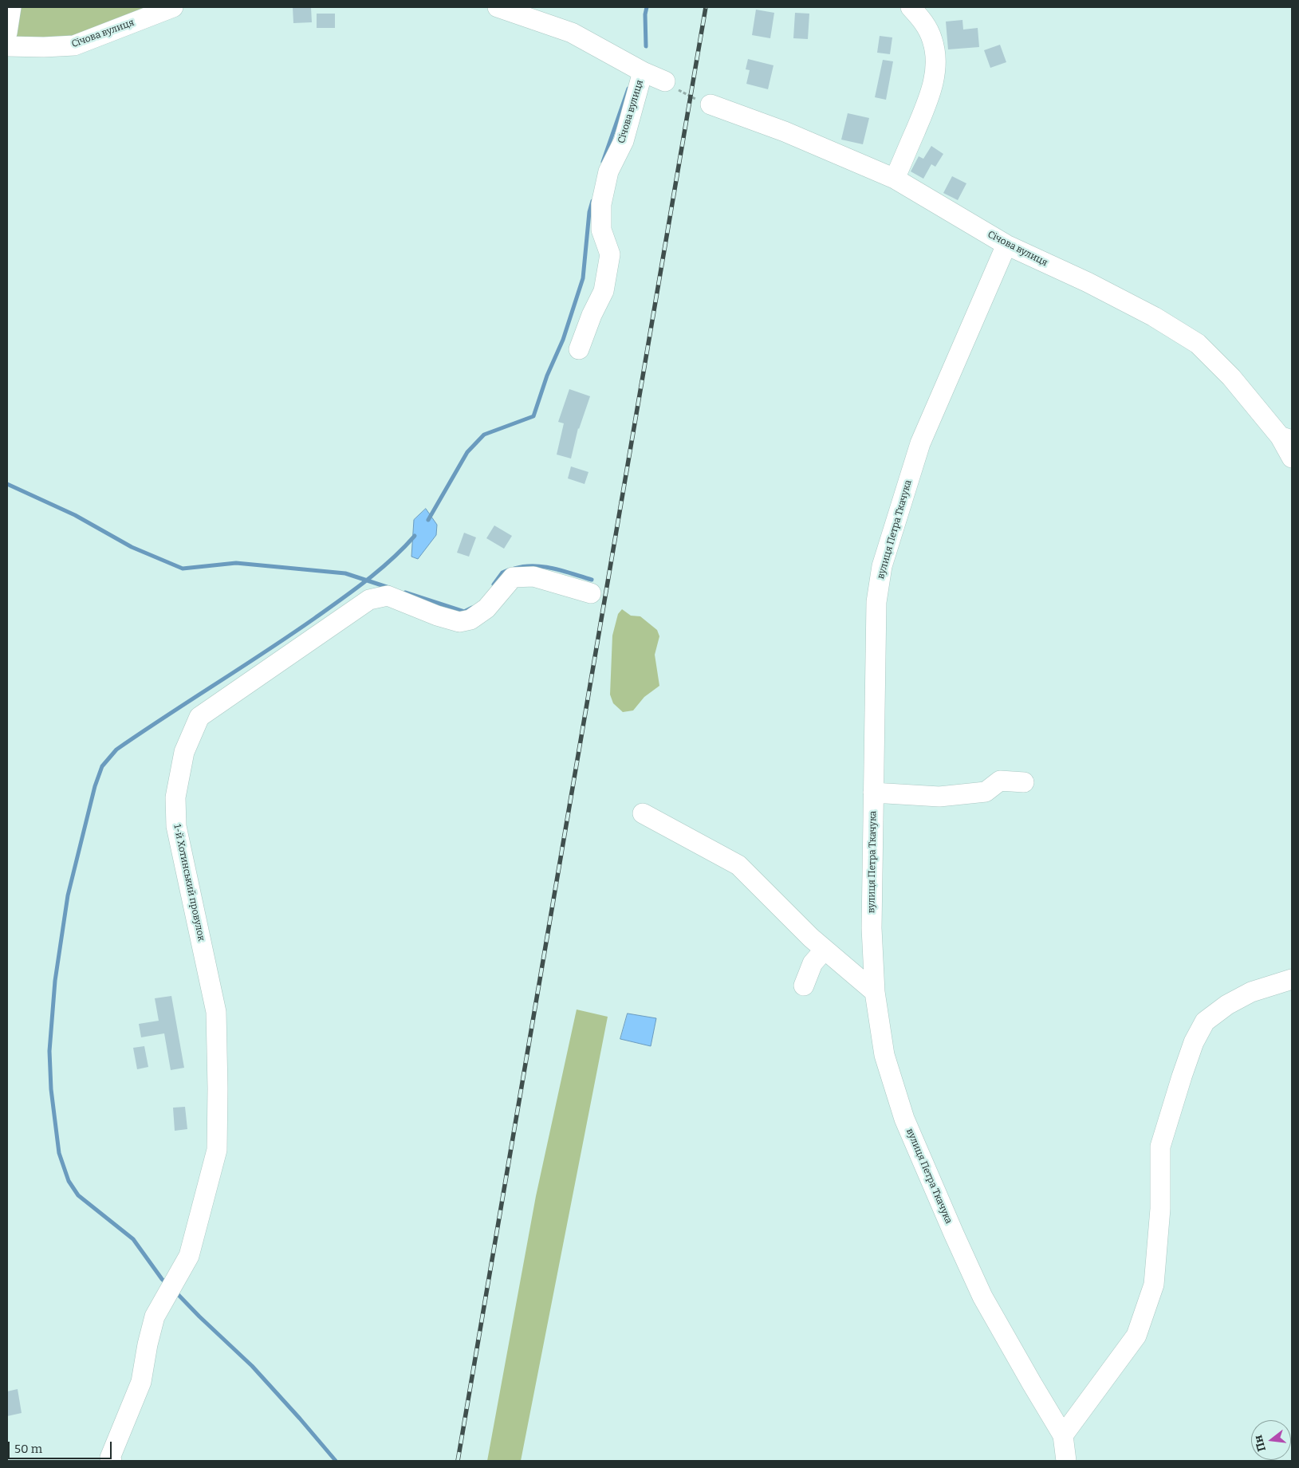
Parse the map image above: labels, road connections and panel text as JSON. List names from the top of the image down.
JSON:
{
  "streets": {
    "street": ["Січова вулиця", "вулиця Петра Ткачука", "1-й Хотинський провулок"]
  },
  "crossings": [
    ["Січова вулиця", "вулиця Петра Ткачука"]
  ],
  "scale_bar": "50 m",
  "north": "left"
}
